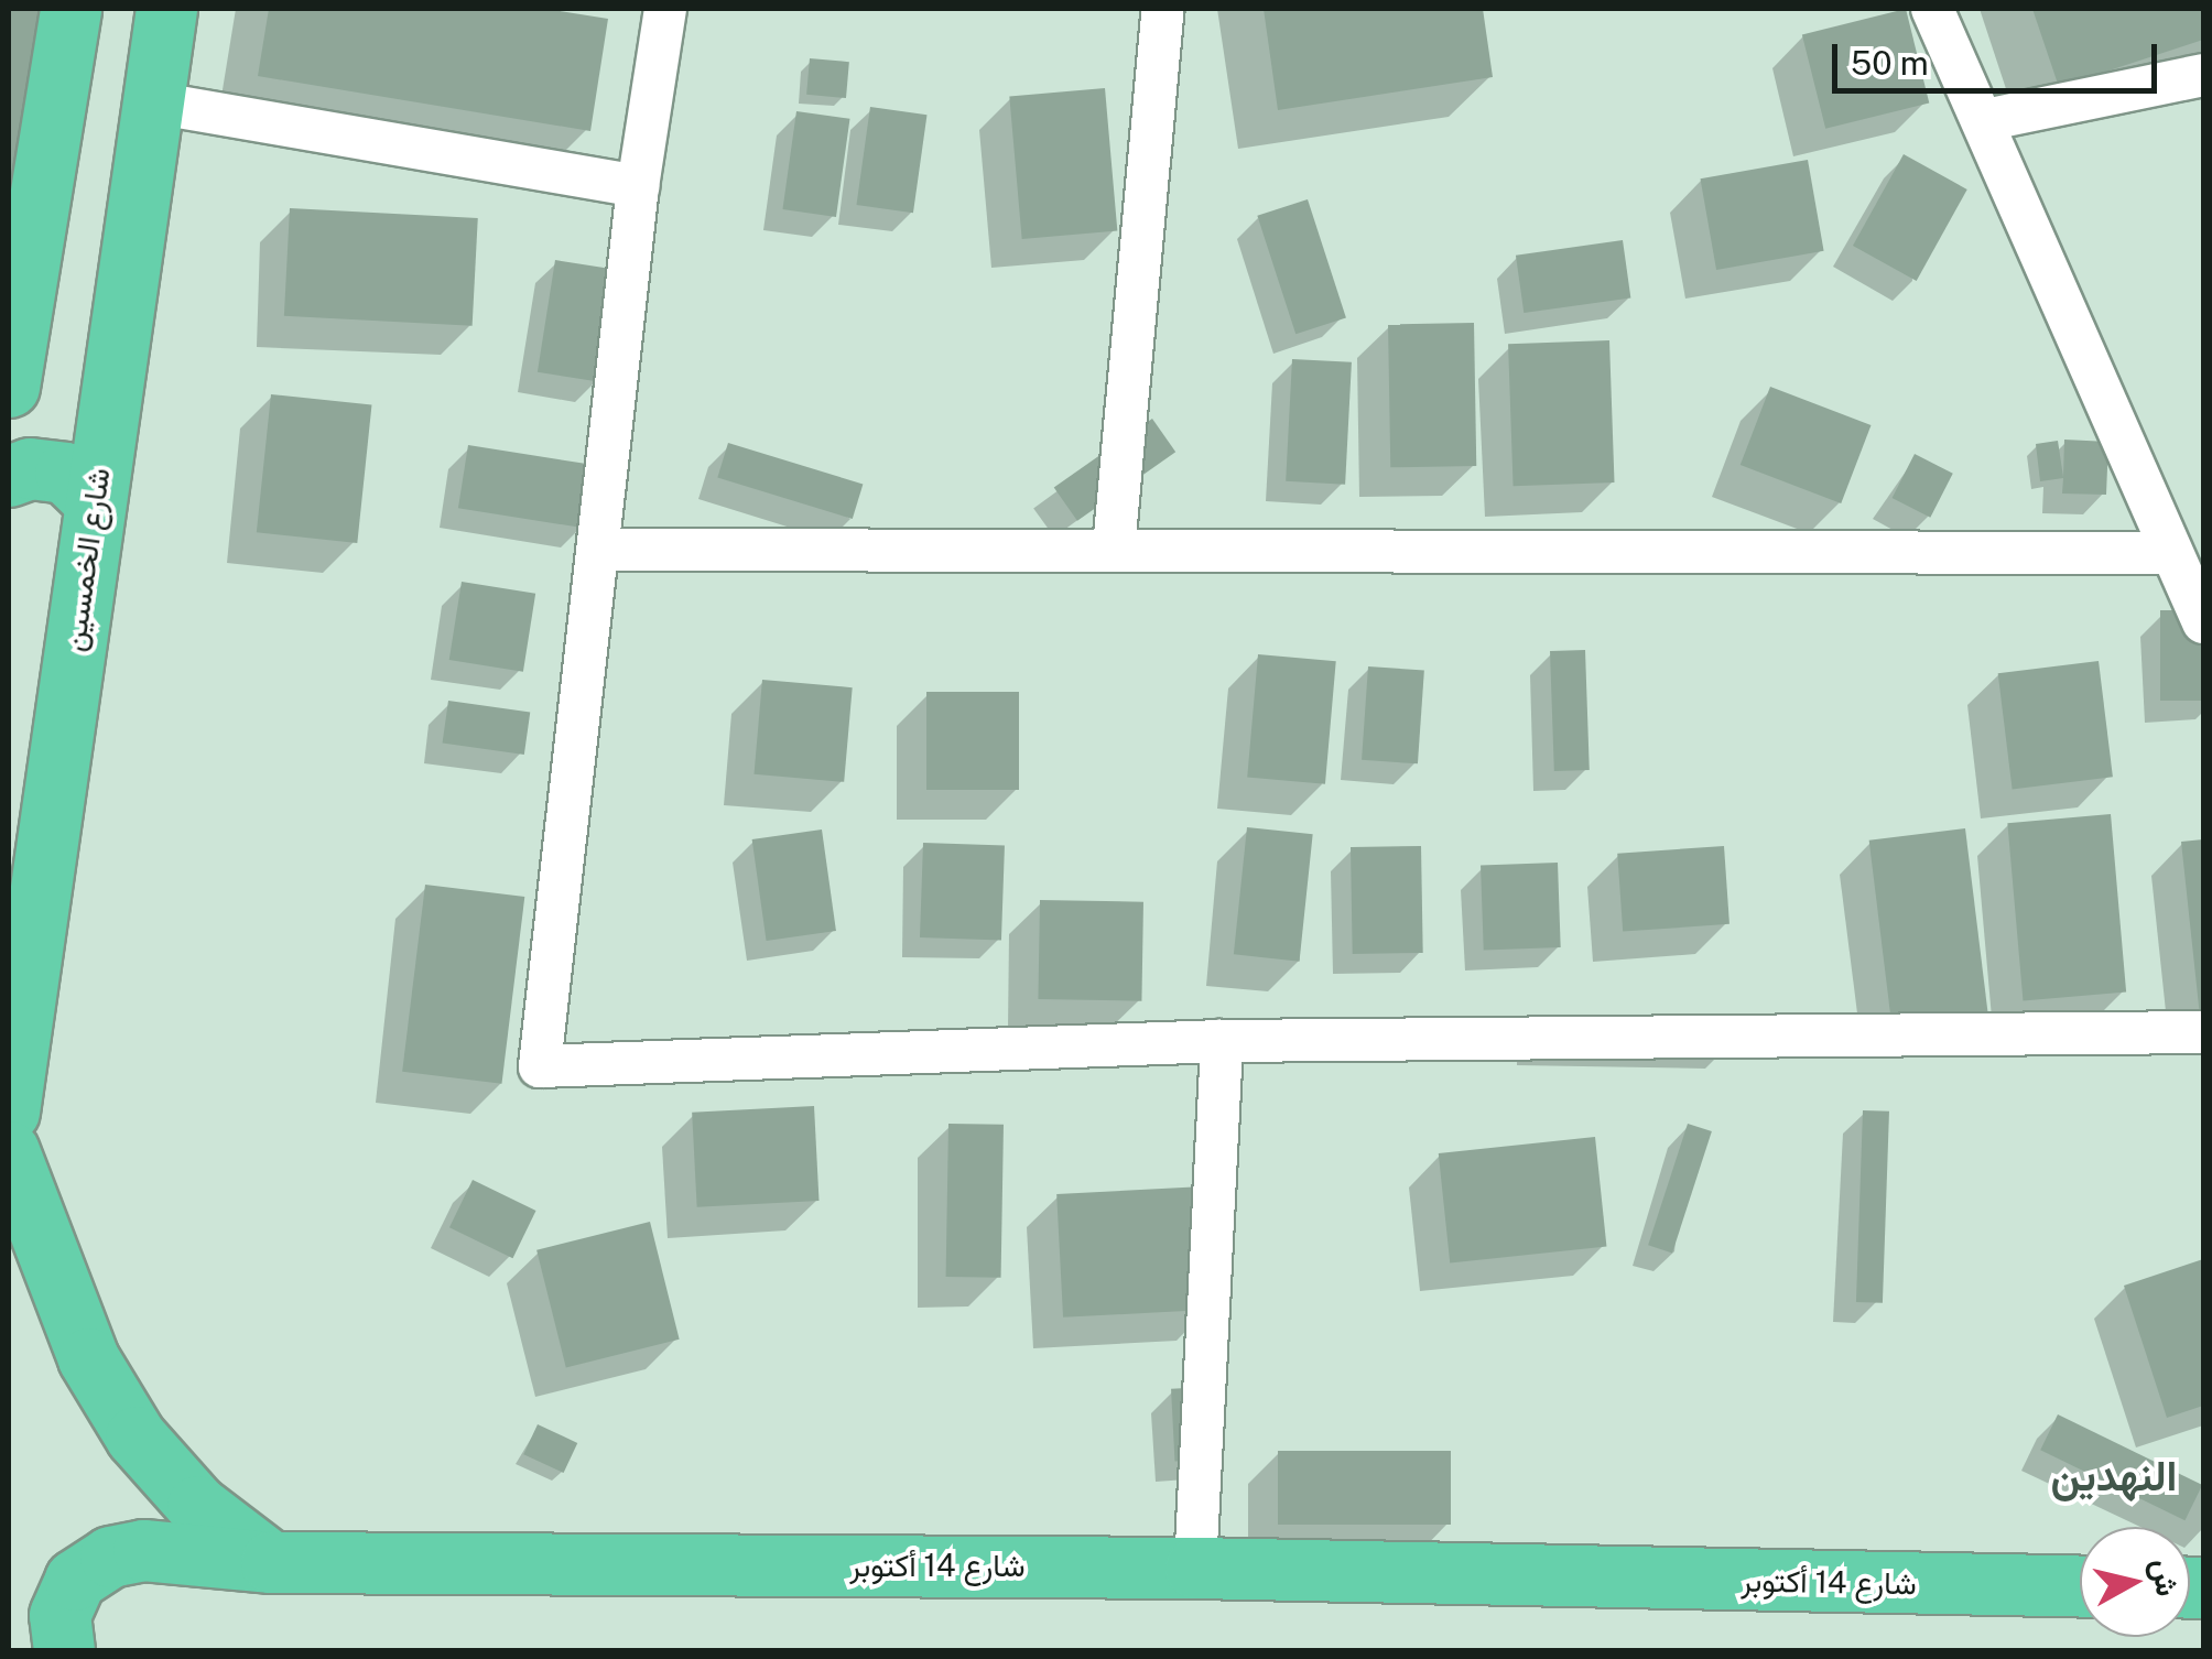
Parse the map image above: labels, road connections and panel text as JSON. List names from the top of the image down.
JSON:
{
  "streets": {
    "main road": ["شارع الخمسين", "شارع 14 أكتوبر"]
  },
  "districts": ["النهدين"],
  "scale_bar": "50 m",
  "north": "right"
}
